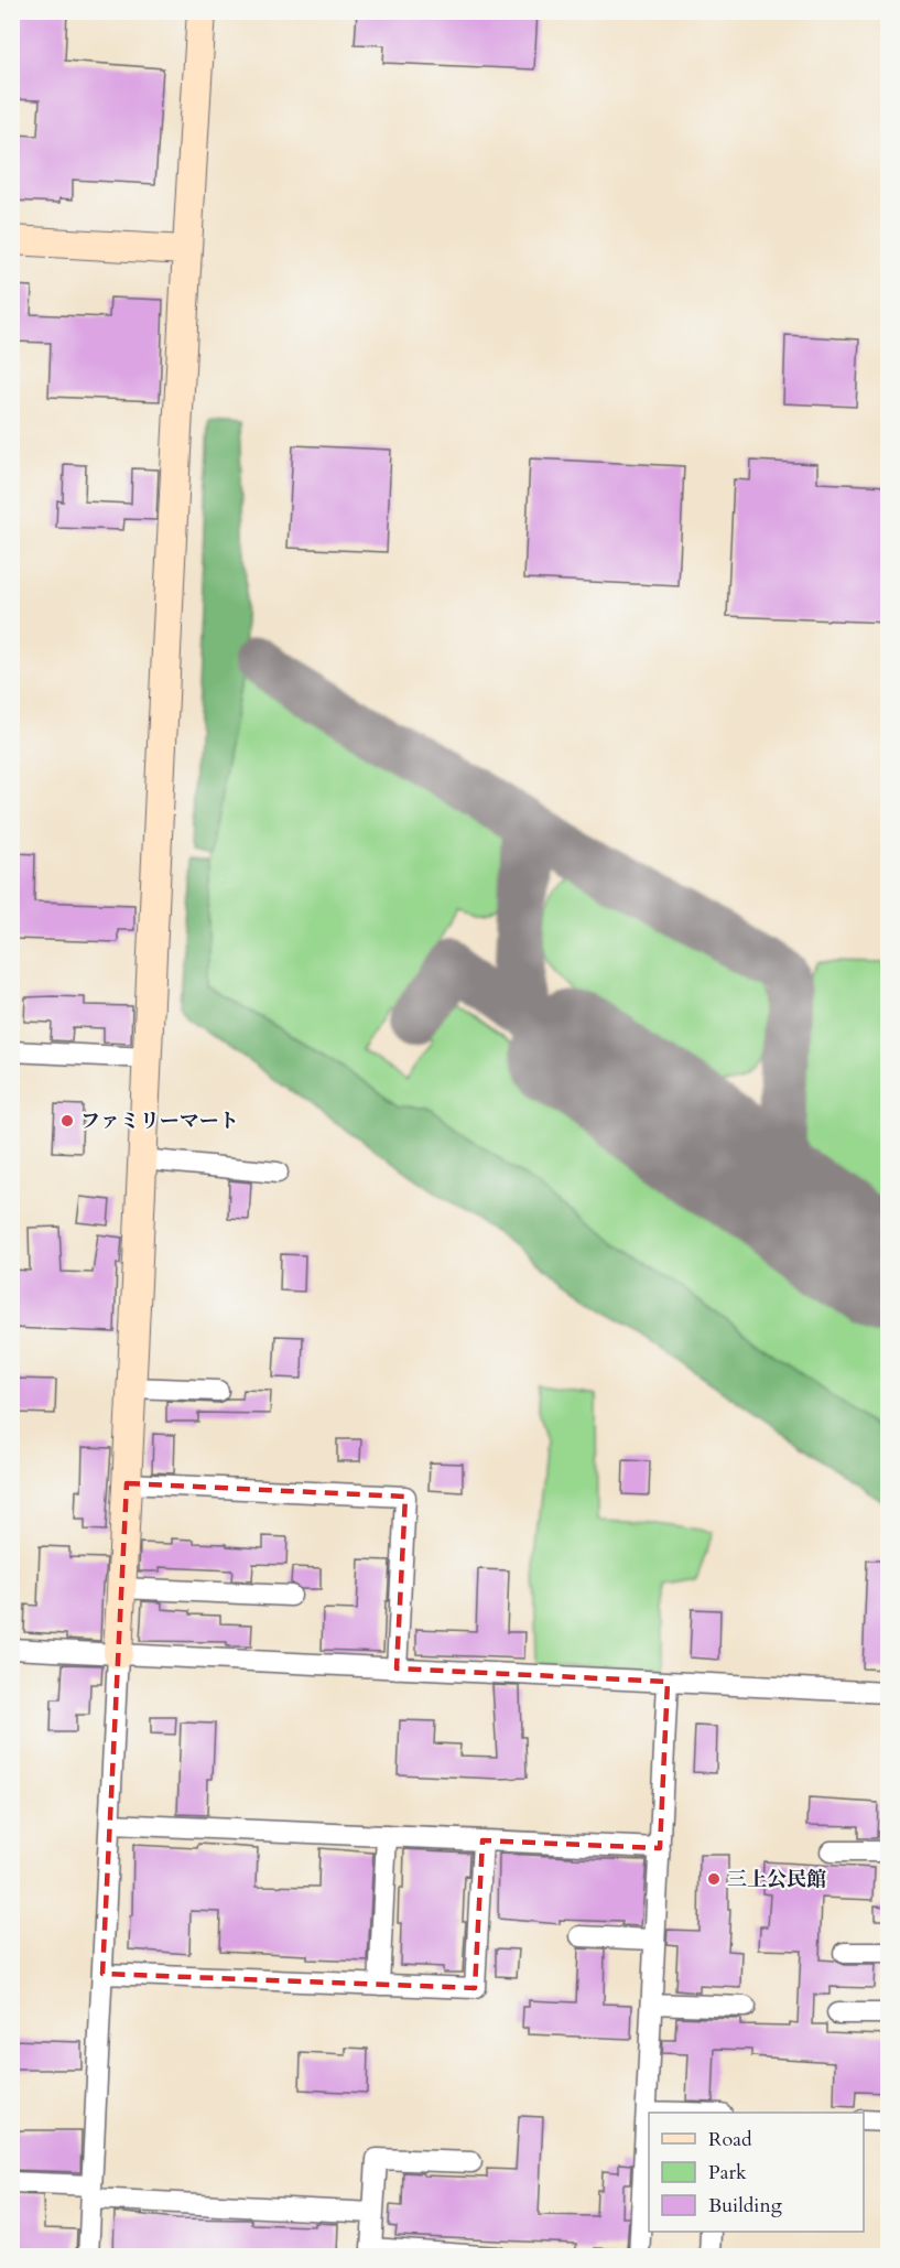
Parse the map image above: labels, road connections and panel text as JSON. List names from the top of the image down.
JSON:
{
  "places": ["ファミリーマート", "三上公民館"],
  "legend": ["Road", "Park", "Building"]
}
